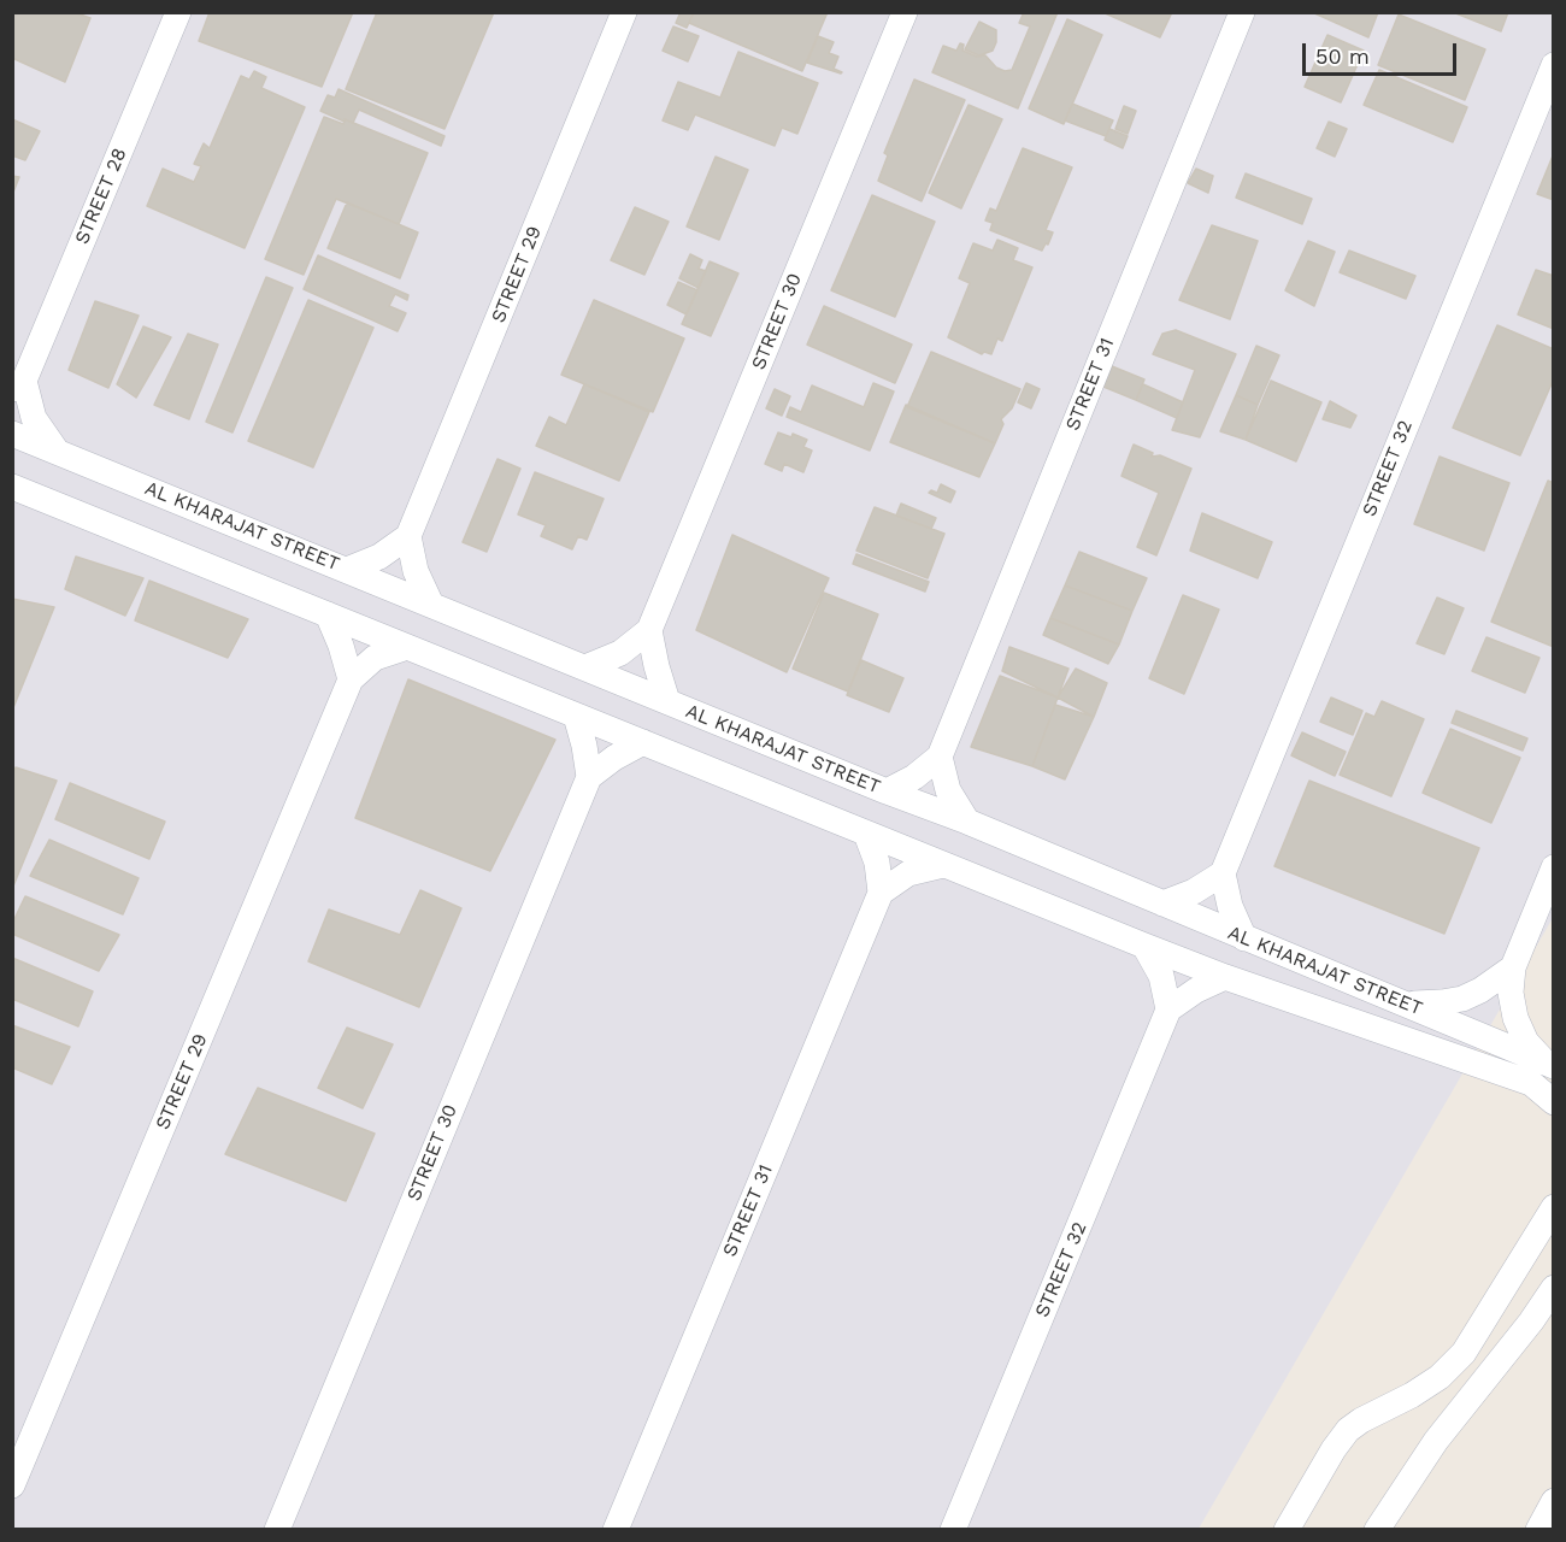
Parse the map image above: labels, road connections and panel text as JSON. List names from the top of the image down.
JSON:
{
  "streets": {
    "street": [
      "STREET 28",
      "STREET 29",
      "STREET 30",
      "STREET 31",
      "STREET 32",
      "AL KHARAJAT STREET"
    ]
  },
  "crossings": [
    ["STREET 28", "AL KHARAJAT STREET"],
    ["STREET 29", "AL KHARAJAT STREET"],
    ["STREET 30", "AL KHARAJAT STREET"],
    ["STREET 31", "AL KHARAJAT STREET"]
  ],
  "scale_bar": "50 m"
}
